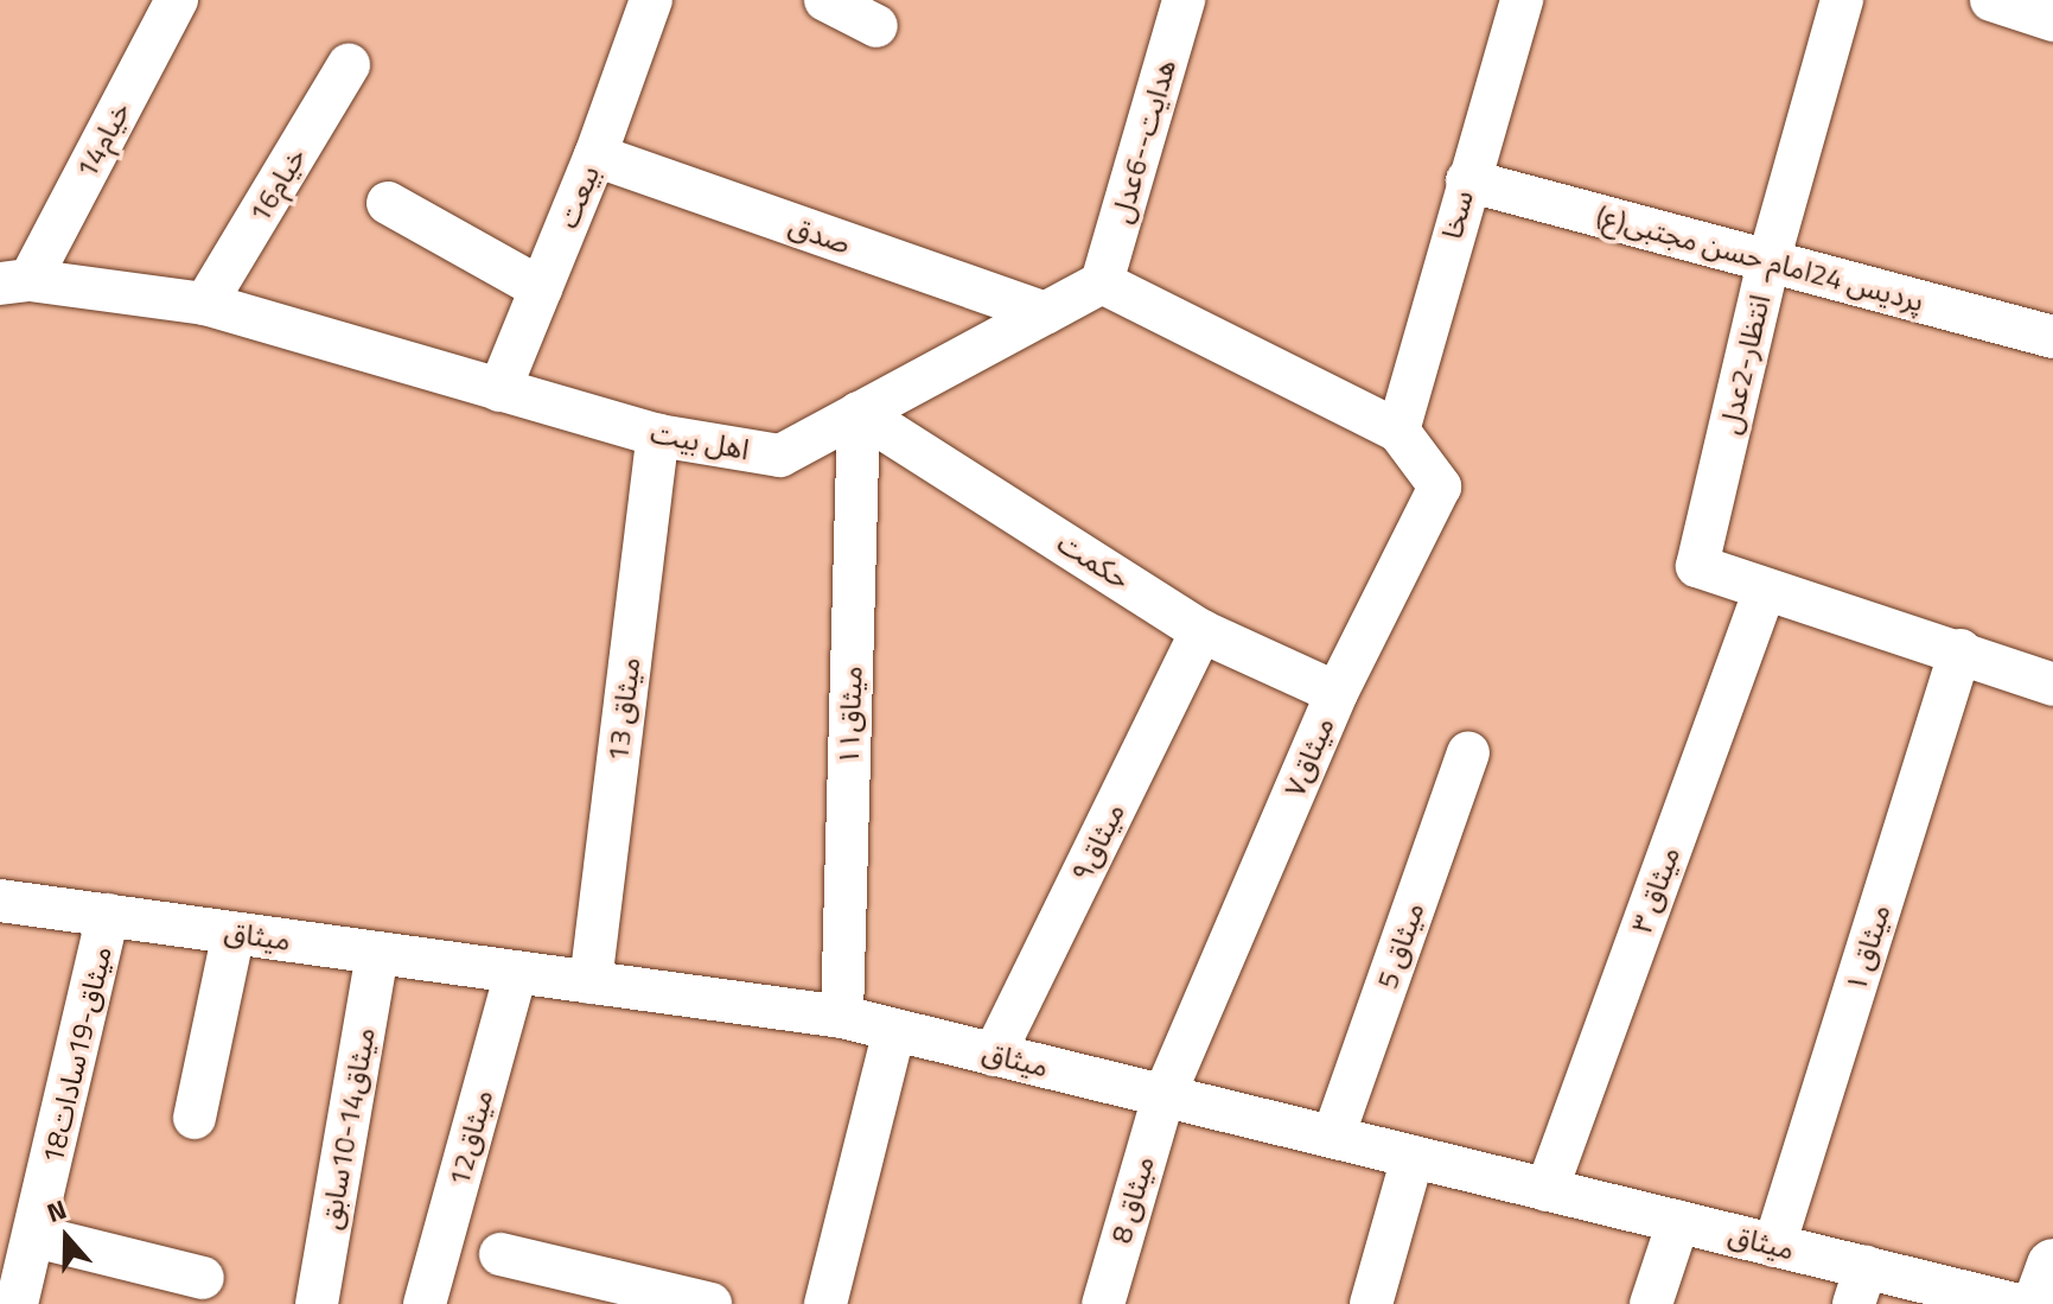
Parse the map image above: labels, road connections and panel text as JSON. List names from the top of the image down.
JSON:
{
  "streets": {
    "street": [
      "14خیام",
      "هدایت--6عدل",
      "16خیام",
      "بیعت",
      "سخا",
      "صدق",
      "پردیس 24امام حسن مجتبی(ع)",
      "انتظار-2عدل",
      "اهل بیت",
      "حکمت",
      "میثاق 13",
      "میثاق۱۱",
      "میثاق۷",
      "میثاق۹",
      "میثاق ۳",
      "میثاق",
      "میثاق 5",
      "میثاق ۱",
      "18میثاق-19سادات",
      "میثاق14-10سابق",
      "12میثاق",
      "میثاق 8"
    ]
  },
  "crossings": [
    ["14خیام", "اهل بیت"],
    ["هدایت--6عدل", "اهل بیت"],
    ["16خیام", "اهل بیت"],
    ["بیعت", "صدق"],
    ["بیعت", "اهل بیت"],
    ["سخا", "پردیس 24امام حسن مجتبی(ع)"],
    ["سخا", "میثاق۷"],
    ["صدق", "اهل بیت"],
    ["پردیس 24امام حسن مجتبی(ع)", "انتظار-2عدل"],
    ["انتظار-2عدل", "میثاق ۳"],
    ["اهل بیت", "حکمت"],
    ["اهل بیت", "میثاق 13"],
    ["اهل بیت", "میثاق۱۱"],
    ["حکمت", "میثاق۱۱"],
    ["حکمت", "میثاق۷"],
    ["حکمت", "میثاق۹"],
    ["میثاق 13", "میثاق"],
    ["میثاق۱۱", "میثاق"],
    ["میثاق۷", "میثاق"],
    ["میثاق۷", "میثاق 8"],
    ["میثاق۹", "میثاق"],
    ["میثاق ۳", "میثاق"],
    ["میثاق", "میثاق 5"],
    ["میثاق", "میثاق ۱"],
    ["میثاق", "18میثاق-19سادات"],
    ["میثاق", "میثاق14-10سابق"],
    ["میثاق", "12میثاق"],
    ["میثاق", "میثاق 8"]
  ],
  "north": "top"
}
